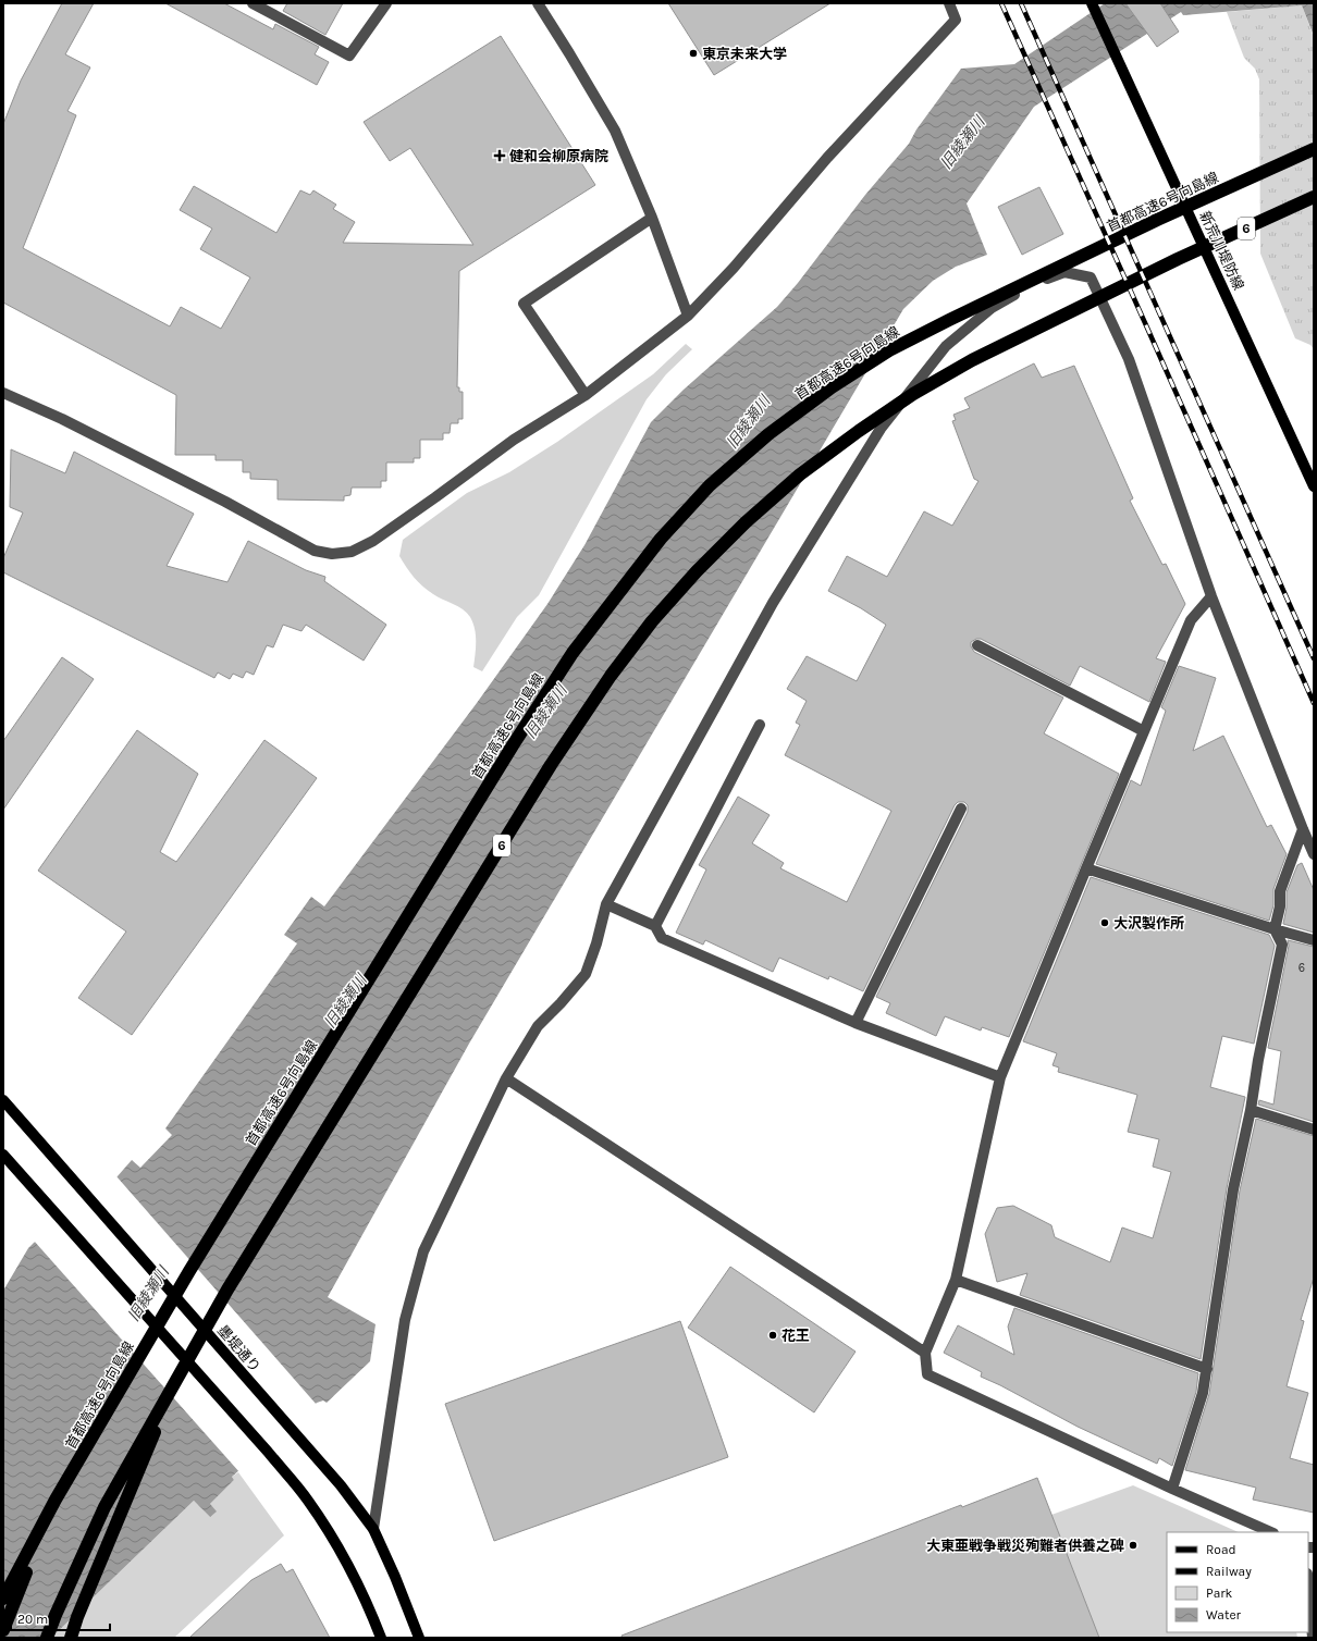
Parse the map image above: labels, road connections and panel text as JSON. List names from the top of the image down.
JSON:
{
  "streets": {
    "highway": ["首都高速6号向島線", "6"],
    "main road": ["新荒川堤防線", "墨堤通り"]
  },
  "water": ["旧綾瀬川"],
  "places": {
    "other": [
      "東京未来大学",
      "大沢製作所",
      "花王",
      "大東亜戦争戦災殉難者供養之碑"
    ],
    "health": ["健和会柳原病院"]
  },
  "house_numbers": ["6"],
  "legend": [
    "Road",
    "Railway",
    "Park",
    "Water"
  ],
  "scale_bar": "20 m"
}
